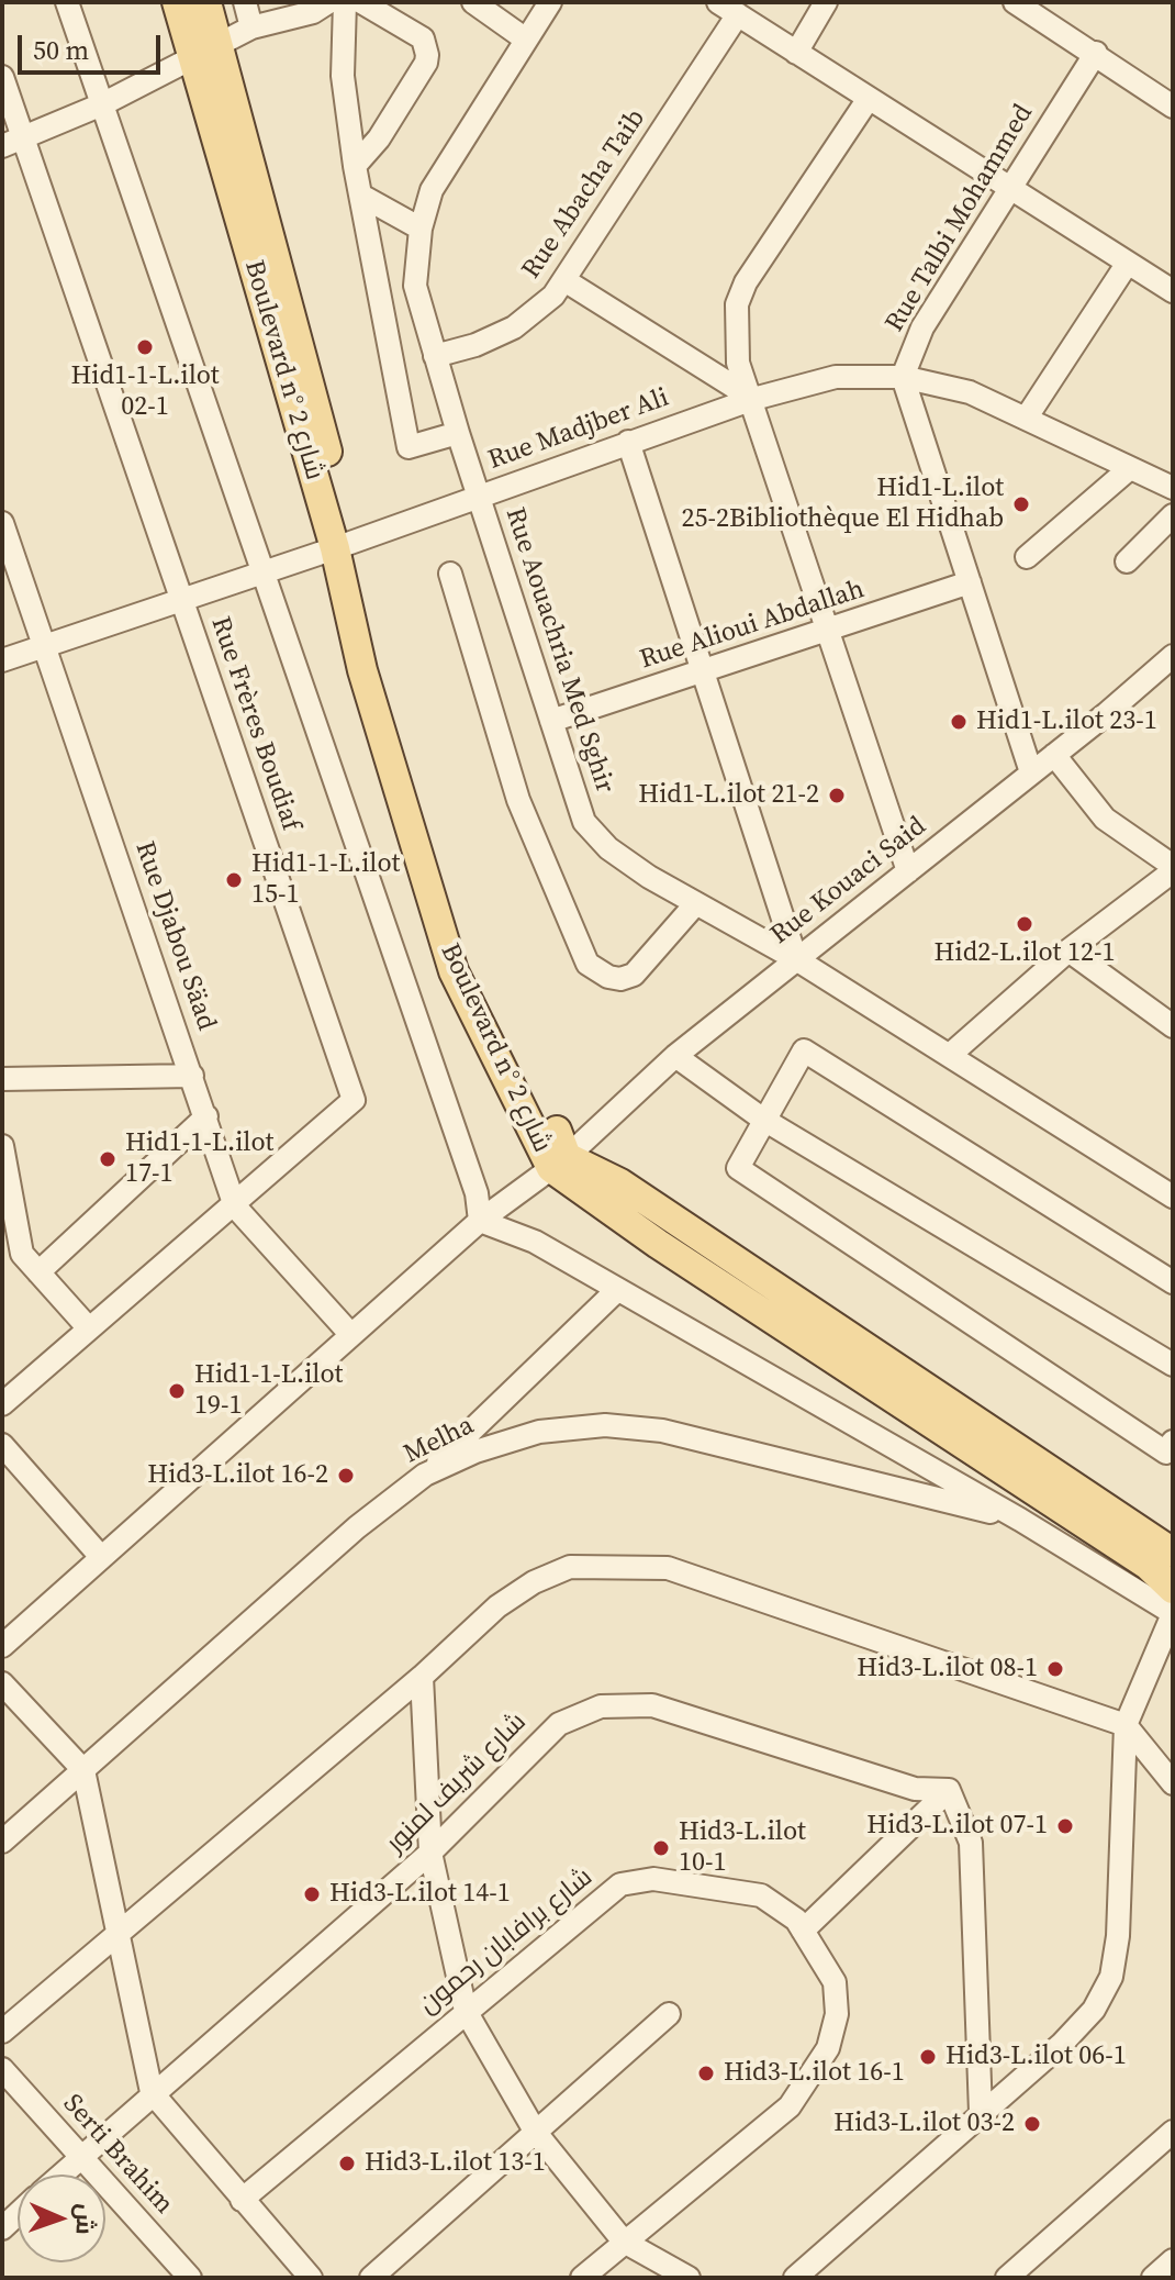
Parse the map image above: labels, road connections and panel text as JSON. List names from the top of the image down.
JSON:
{
  "streets": {
    "main road": ["Boulevard n° شارع 2"],
    "street": [
      "Rue Abacha Taib",
      "Rue Talbi Mohammed",
      "Rue Madjber Ali",
      "Rue Alioui Abdallah",
      "Rue Aouachria Med Sghir",
      "Rue Frères Boudiaf",
      "Rue Kouaci Said",
      "Rue Djabou Säad",
      "Melha",
      "شارع شريف لمنور",
      "شارع برافابان رحمون",
      "Serti Brahim"
    ]
  },
  "crossings": [
    ["Rue Abacha Taib", "Rue Aouachria Med Sghir"],
    ["Rue Talbi Mohammed", "Rue Madjber Ali"],
    ["Rue Talbi Mohammed", "Rue Alioui Abdallah"],
    ["Rue Talbi Mohammed", "Rue Kouaci Said"],
    ["Boulevard n° شارع 2", "Rue Madjber Ali"],
    ["Boulevard n° شارع 2", "Rue Kouaci Said"],
    ["Rue Madjber Ali", "Rue Aouachria Med Sghir"],
    ["Rue Madjber Ali", "Rue Frères Boudiaf"],
    ["Rue Madjber Ali", "Rue Djabou Säad"],
    ["Rue Alioui Abdallah", "Rue Aouachria Med Sghir"],
    ["Rue Aouachria Med Sghir", "Rue Kouaci Said"],
    ["Rue Frères Boudiaf", "Rue Djabou Säad"],
    ["Rue Kouaci Said", "Rue Djabou Säad"],
    ["شارع شريف لمنور", "Serti Brahim"]
  ],
  "places": [
    "Hid1-1-L.ilot 02-1",
    "Hid1-L.ilot 25-2Bibliothèque El Hidhab",
    "Hid1-L.ilot 23-1",
    "Hid1-L.ilot 21-2",
    "Hid1-1-L.ilot 15-1",
    "Hid2-L.ilot 12-1",
    "Hid1-1-L.ilot 17-1",
    "Hid1-1-L.ilot 19-1",
    "Hid3-L.ilot 16-2",
    "Hid3-L.ilot 08-1",
    "Hid3-L.ilot 07-1",
    "Hid3-L.ilot 10-1",
    "Hid3-L.ilot 14-1",
    "Hid3-L.ilot 06-1",
    "Hid3-L.ilot 16-1",
    "Hid3-L.ilot 03-2",
    "Hid3-L.ilot 13-1"
  ],
  "scale_bar": "50 m",
  "north": "right"
}
